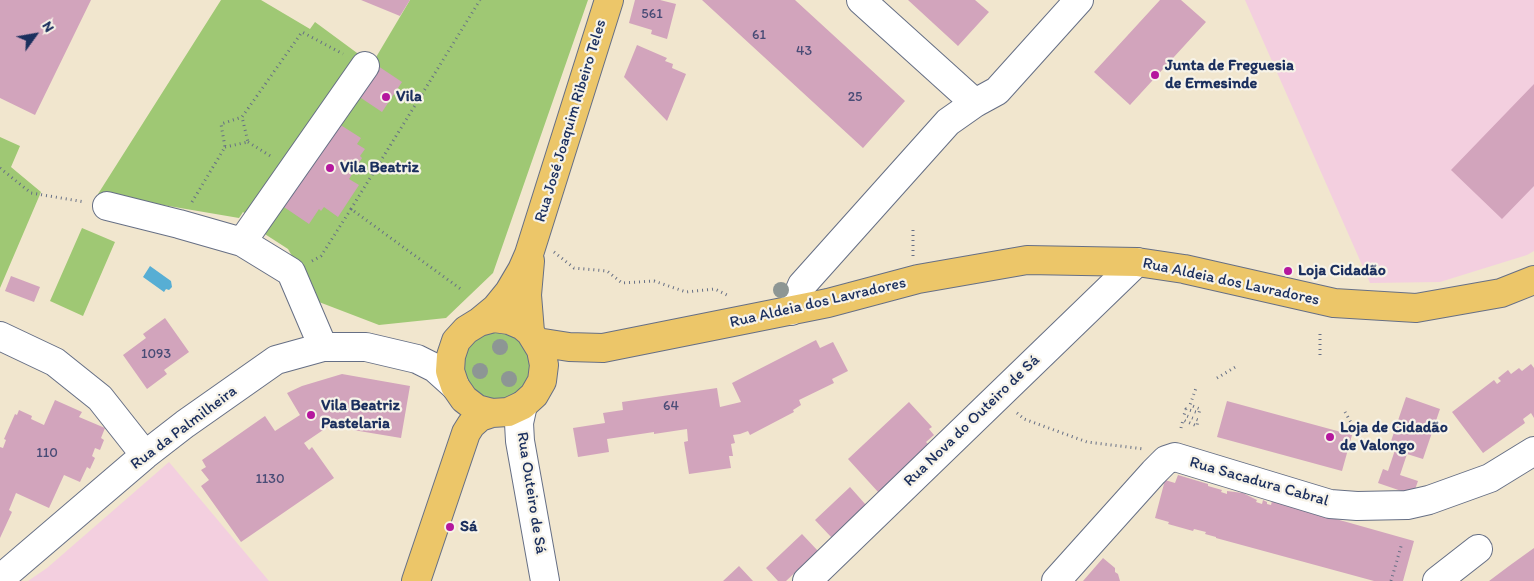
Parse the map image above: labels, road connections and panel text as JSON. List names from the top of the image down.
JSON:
{
  "streets": {
    "main road": ["Rua José Joaquim Ribeiro Teles", "Rua Aldeia dos Lavradores"],
    "street": [
      "Rua Nova do Outeiro de Sá",
      "Rua da Palmilheira",
      "Rua Sacadura Cabral",
      "Rua Outeiro de Sá"
    ]
  },
  "crossings": [
    ["Rua José Joaquim Ribeiro Teles", "Rua Aldeia dos Lavradores"],
    ["Rua José Joaquim Ribeiro Teles", "Rua da Palmilheira"],
    ["Rua José Joaquim Ribeiro Teles", "Rua Outeiro de Sá"],
    ["Rua Aldeia dos Lavradores", "Rua Nova do Outeiro de Sá"],
    ["Rua Aldeia dos Lavradores", "Rua da Palmilheira"],
    ["Rua Aldeia dos Lavradores", "Rua Outeiro de Sá"],
    ["Rua da Palmilheira", "Rua Outeiro de Sá"]
  ],
  "places": [
    "Junta de Freguesia de Ermesinde",
    "Vila",
    "Vila Beatriz",
    "Loja Cidadão",
    "Vila Beatriz Pastelaria",
    "Loja de Cidadão de Valongo",
    "Sá"
  ],
  "house_numbers": [
    "561",
    "61",
    "43",
    "25",
    "1093",
    "64",
    "110",
    "1130"
  ],
  "north": "top right"
}
